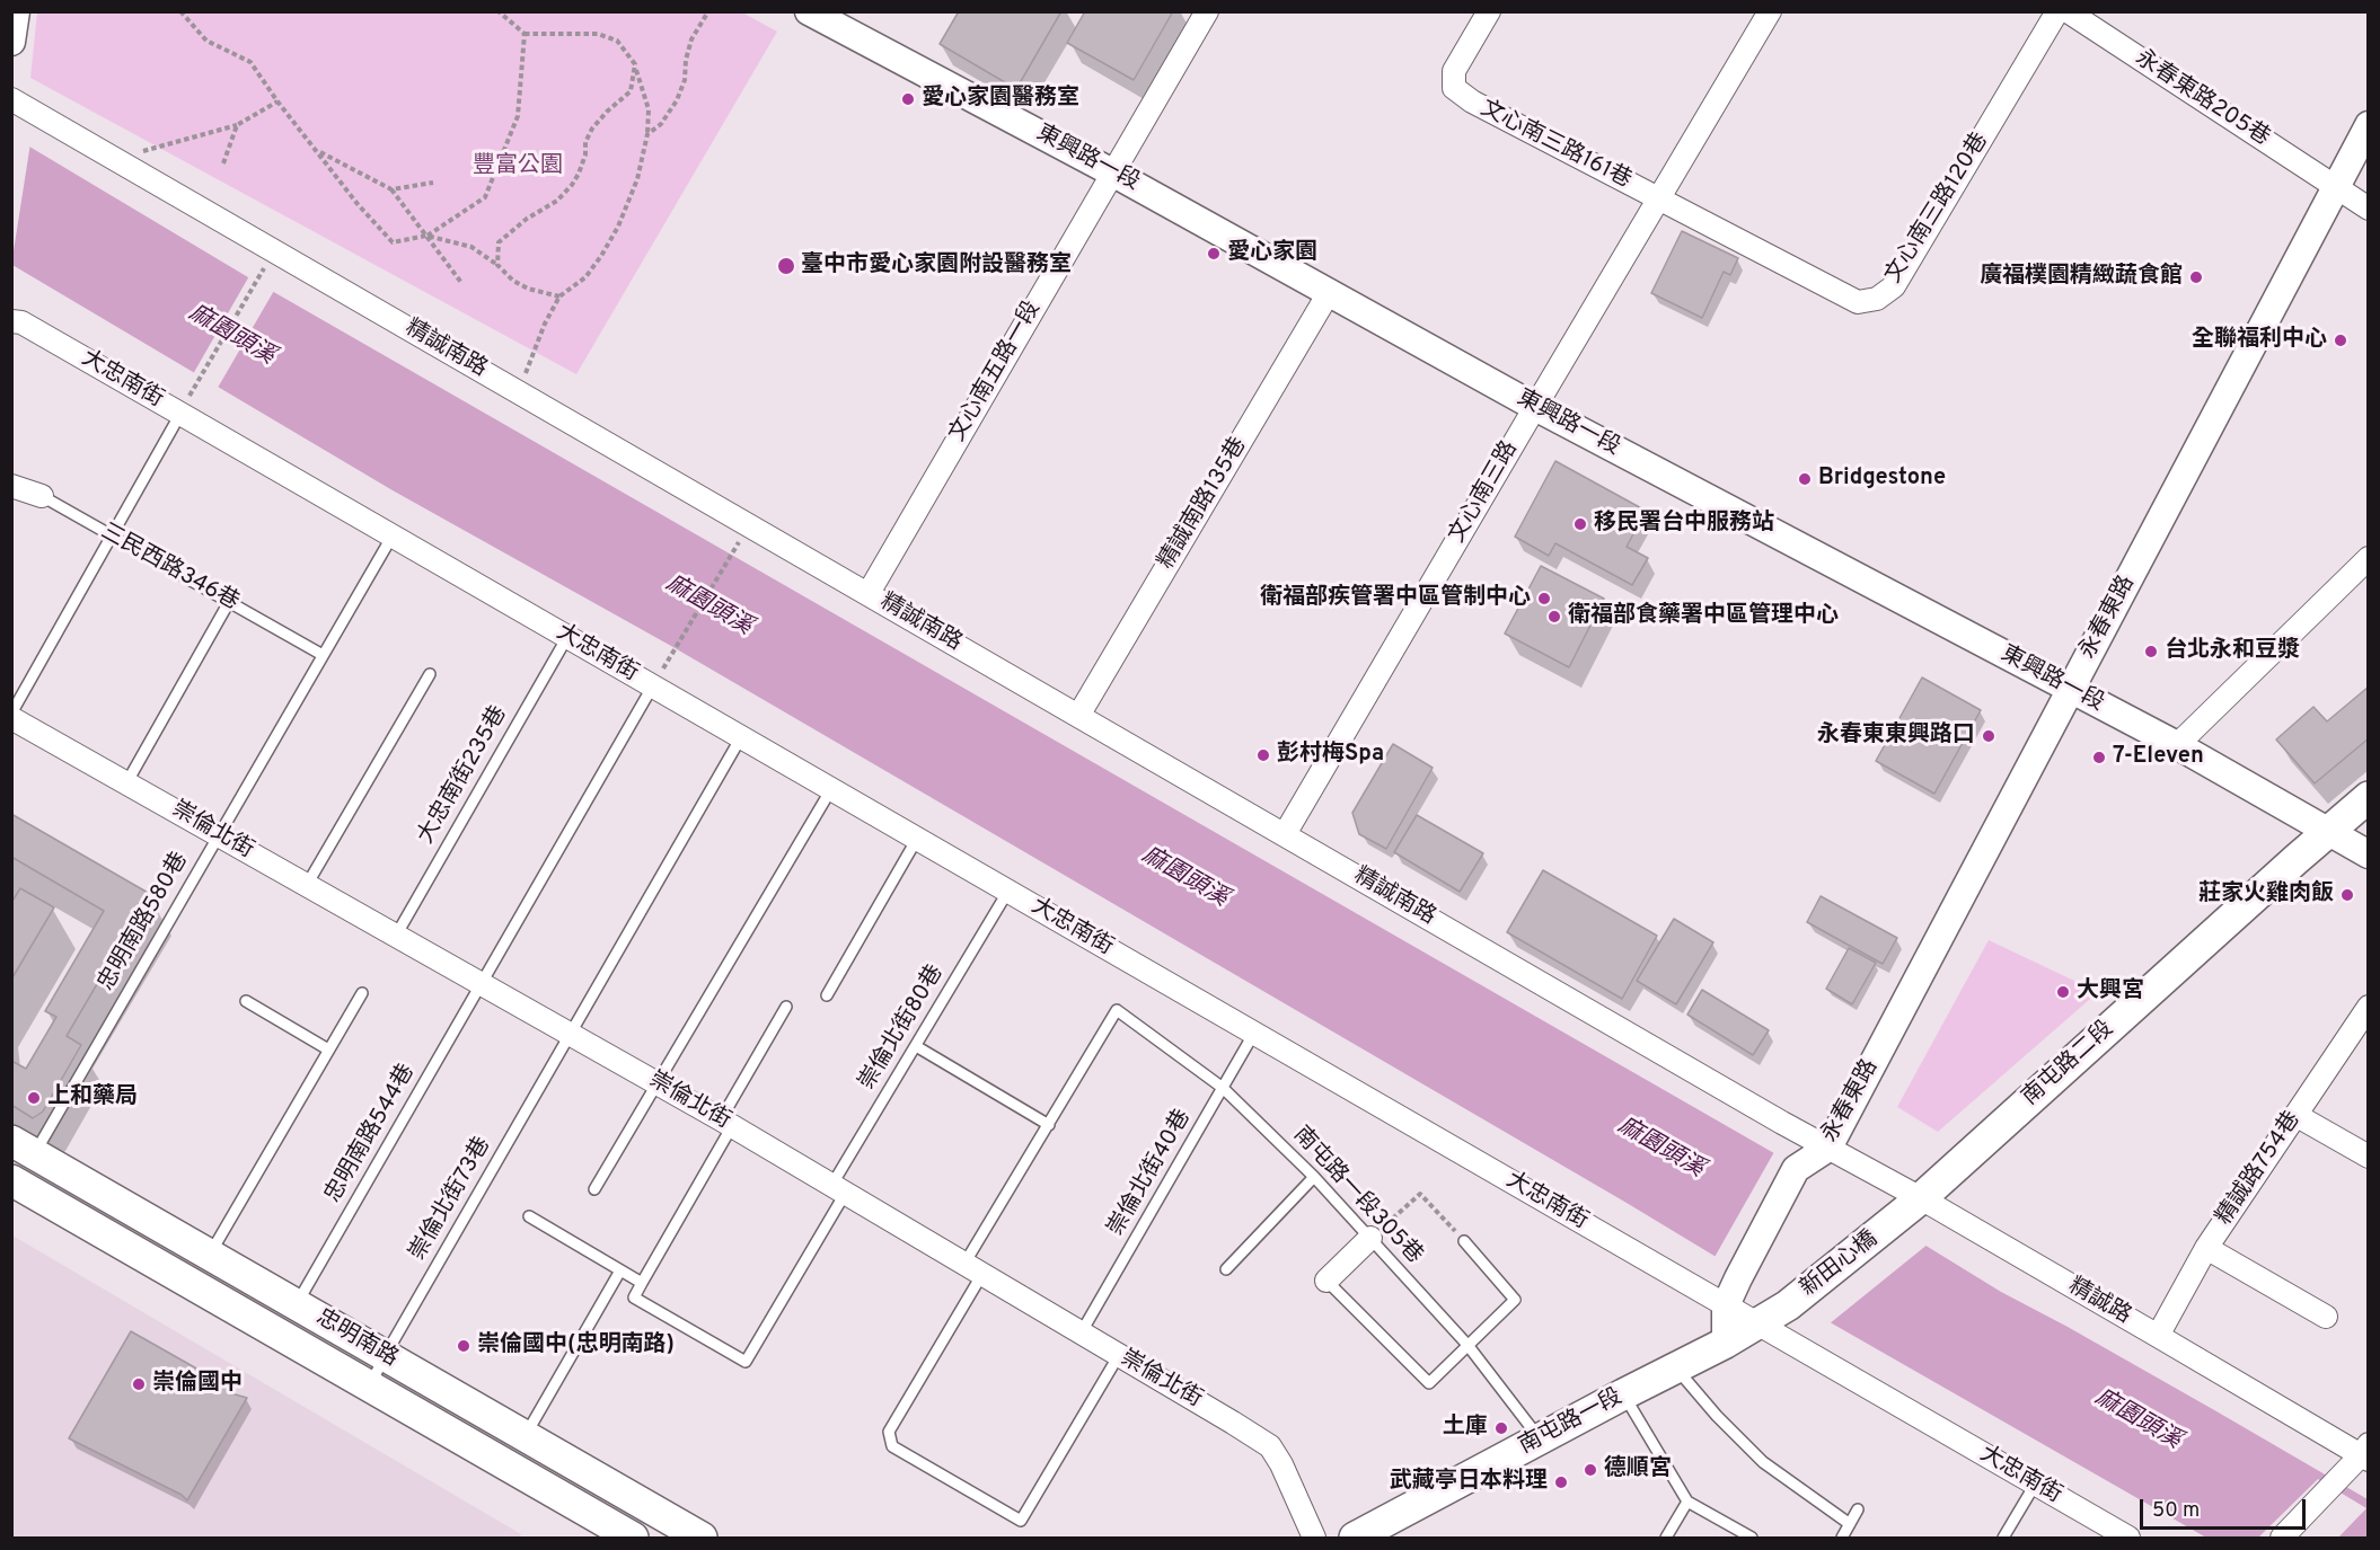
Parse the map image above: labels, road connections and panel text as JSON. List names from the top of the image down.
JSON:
{
  "streets": {
    "main road": [
      "南屯路二段",
      "新田心橋",
      "忠明南路",
      "南屯路一段"
    ],
    "street": [
      "永春東路205巷",
      "文心南三路161巷",
      "東興路一段",
      "文心南三路120巷",
      "精誠南路",
      "文心南五路一段",
      "大忠南街",
      "文心南三路",
      "精誠南路135巷",
      "三民西路346巷",
      "永春東路",
      "崇倫北街",
      "精誠路754巷",
      "精誠路"
    ],
    "lane": [
      "大忠南街235巷",
      "忠明南路580巷",
      "崇倫北街80巷",
      "忠明南路544巷",
      "崇倫北街40巷",
      "南屯路一段305巷",
      "崇倫北街73巷"
    ]
  },
  "crossings": [
    ["永春東路205巷", "永春東路"],
    ["文心南三路161巷", "文心南三路120巷"],
    ["文心南三路161巷", "文心南三路"],
    ["東興路一段", "文心南五路一段"],
    ["東興路一段", "文心南三路"],
    ["東興路一段", "精誠南路135巷"],
    ["東興路一段", "永春東路"],
    ["東興路一段", "南屯路二段"],
    ["文心南三路120巷", "文心南三路"],
    ["精誠南路", "文心南五路一段"],
    ["精誠南路", "文心南三路"],
    ["精誠南路", "精誠南路135巷"],
    ["精誠南路", "永春東路"],
    ["精誠南路", "精誠路"],
    ["大忠南街", "永春東路"],
    ["大忠南街", "大忠南街235巷"],
    ["大忠南街", "忠明南路580巷"],
    ["大忠南街", "崇倫北街80巷"],
    ["大忠南街", "忠明南路544巷"],
    ["大忠南街", "崇倫北街40巷"],
    ["大忠南街", "崇倫北街73巷"],
    ["大忠南街", "南屯路一段"],
    ["三民西路346巷", "忠明南路580巷"],
    ["永春東路", "精誠路"],
    ["大忠南街235巷", "崇倫北街"],
    ["崇倫北街", "忠明南路580巷"],
    ["崇倫北街", "崇倫北街80巷"],
    ["崇倫北街", "忠明南路544巷"],
    ["崇倫北街", "崇倫北街40巷"],
    ["崇倫北街", "崇倫北街73巷"],
    ["忠明南路580巷", "忠明南路"],
    ["南屯路二段", "新田心橋"],
    ["南屯路二段", "精誠路"],
    ["忠明南路544巷", "忠明南路"],
    ["精誠路754巷", "精誠路"],
    ["崇倫北街40巷", "南屯路一段305巷"],
    ["南屯路一段305巷", "南屯路一段"],
    ["崇倫北街73巷", "忠明南路"],
    ["新田心橋", "南屯路一段"]
  ],
  "water": ["麻園頭溪"],
  "parks": ["豐富公園"],
  "places": [
    "愛心家園醫務室",
    "愛心家園",
    "臺中市愛心家園附設醫務室",
    "廣福樸園精緻蔬食館",
    "全聯福利中心",
    "Bridgestone",
    "移民署台中服務站",
    "衛福部疾管署中區管制中心",
    "衛福部食藥署中區管理中心",
    "台北永和豆漿",
    "永春東東興路口",
    "彭村梅Spa",
    "7-Eleven",
    "莊家火雞肉飯",
    "大興宮",
    "上和藥局",
    "崇倫國中(忠明南路)",
    "崇倫國中",
    "土庫",
    "德順宮",
    "武藏亭日本料理"
  ],
  "scale_bar": "50 m"
}
